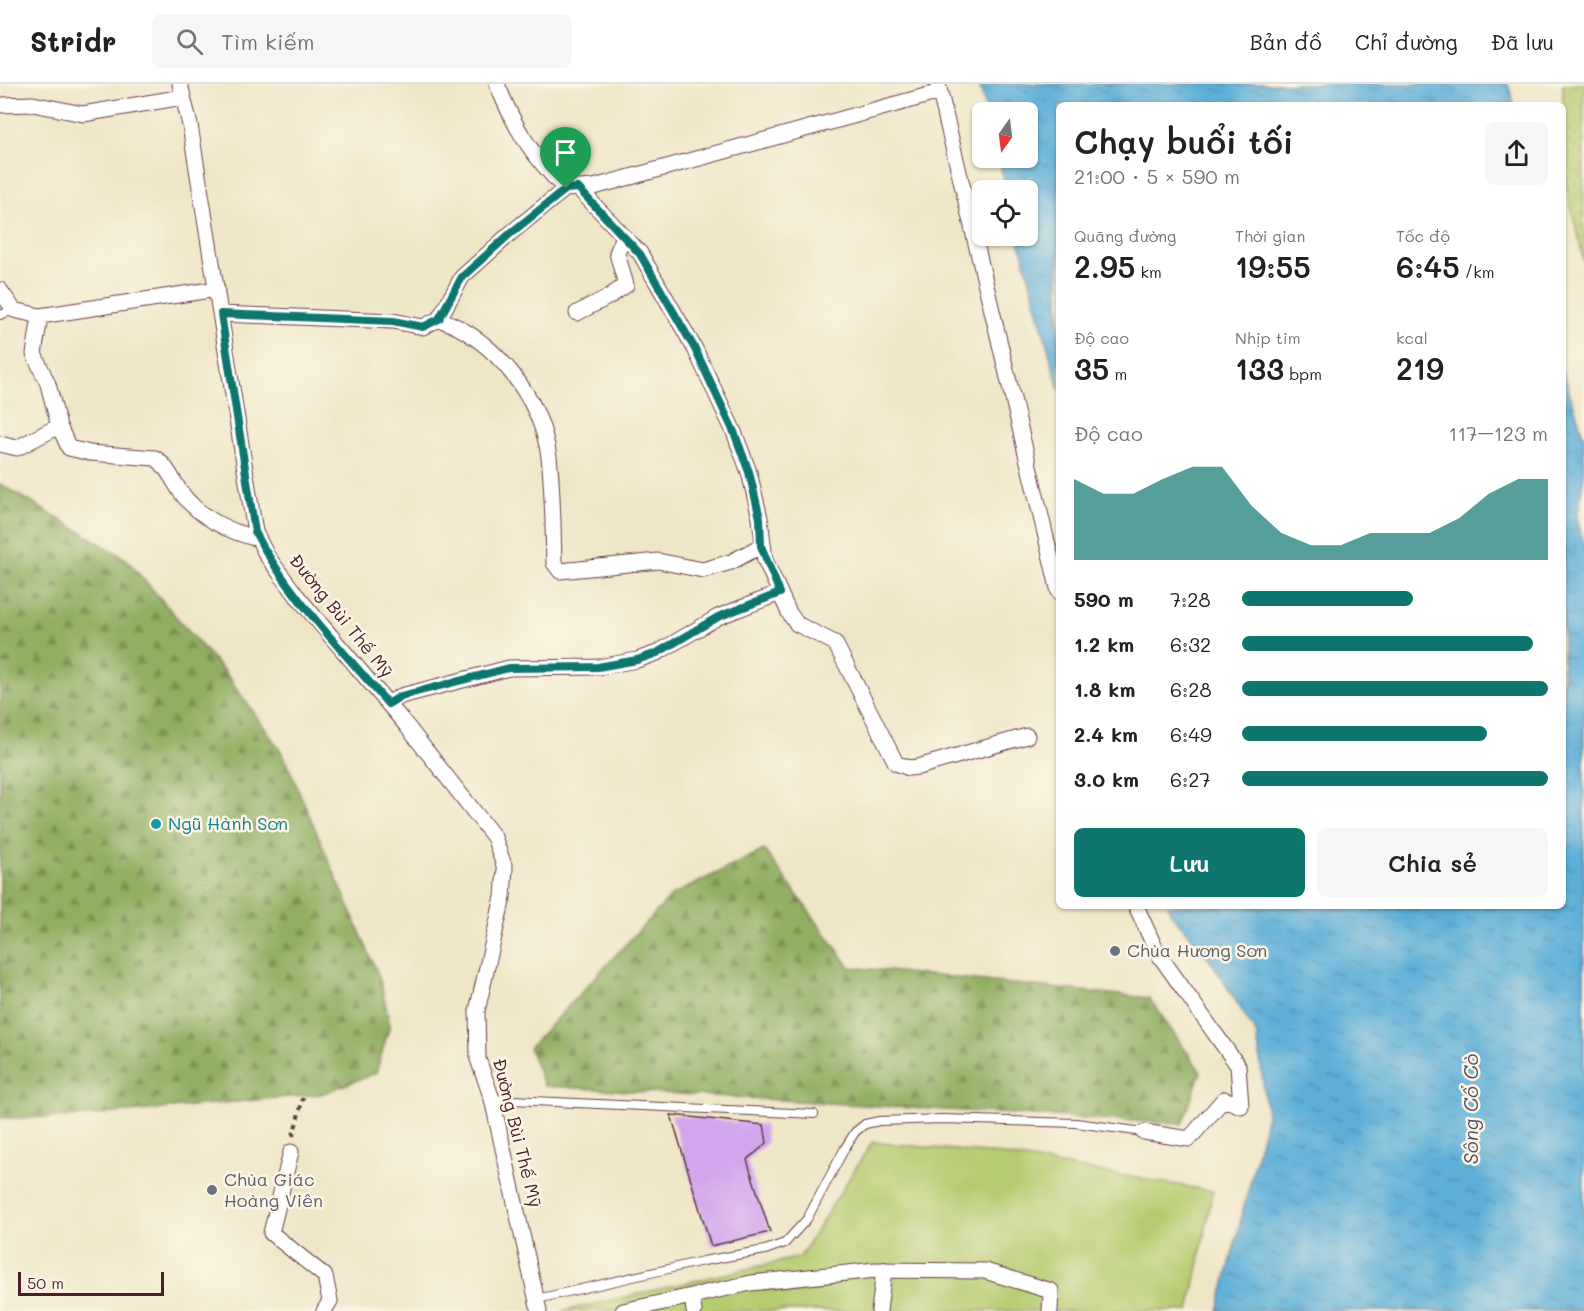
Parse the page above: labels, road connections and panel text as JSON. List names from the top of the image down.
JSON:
{
  "streets": {
    "street": ["Đường Bùi Thế Mỹ"]
  },
  "water": ["Sông Cổ Cò"],
  "places": ["Ngũ Hành Sơn", "Chùa Hương Sơn", "Chùa Giác Hoàng Viên"],
  "scale_bar": "50 m",
  "north": "bottom",
  "page": {
    "header": "Stridr",
    "search": "Tìm kiếm",
    "nav": ["Bản đồ", "Chỉ đường", "Đã lưu"],
    "heading": ["Chạy buổi tối", "21:00 · 5 × 590 m"],
    "stats": [
      ["Quãng đường", "2.95 km"],
      ["Thời gian", "19:55"],
      ["Tốc độ", "6:45 /km"],
      ["Độ cao", "35 m"],
      ["Nhịp tim", "133 bpm"],
      ["kcal", "219"]
    ],
    "chart": ["Độ cao", "117–123 m"],
    "list": [
      {
        "name": "590 m",
        "note": "7:28"
      },
      {
        "name": "1.2 km",
        "note": "6:32"
      },
      {
        "name": "1.8 km",
        "note": "6:28"
      },
      {
        "name": "2.4 km",
        "note": "6:49"
      },
      {
        "name": "3.0 km",
        "note": "6:27"
      }
    ],
    "buttons": ["Lưu", "Chia sẻ"],
    "scale": "50 m"
  }
}
